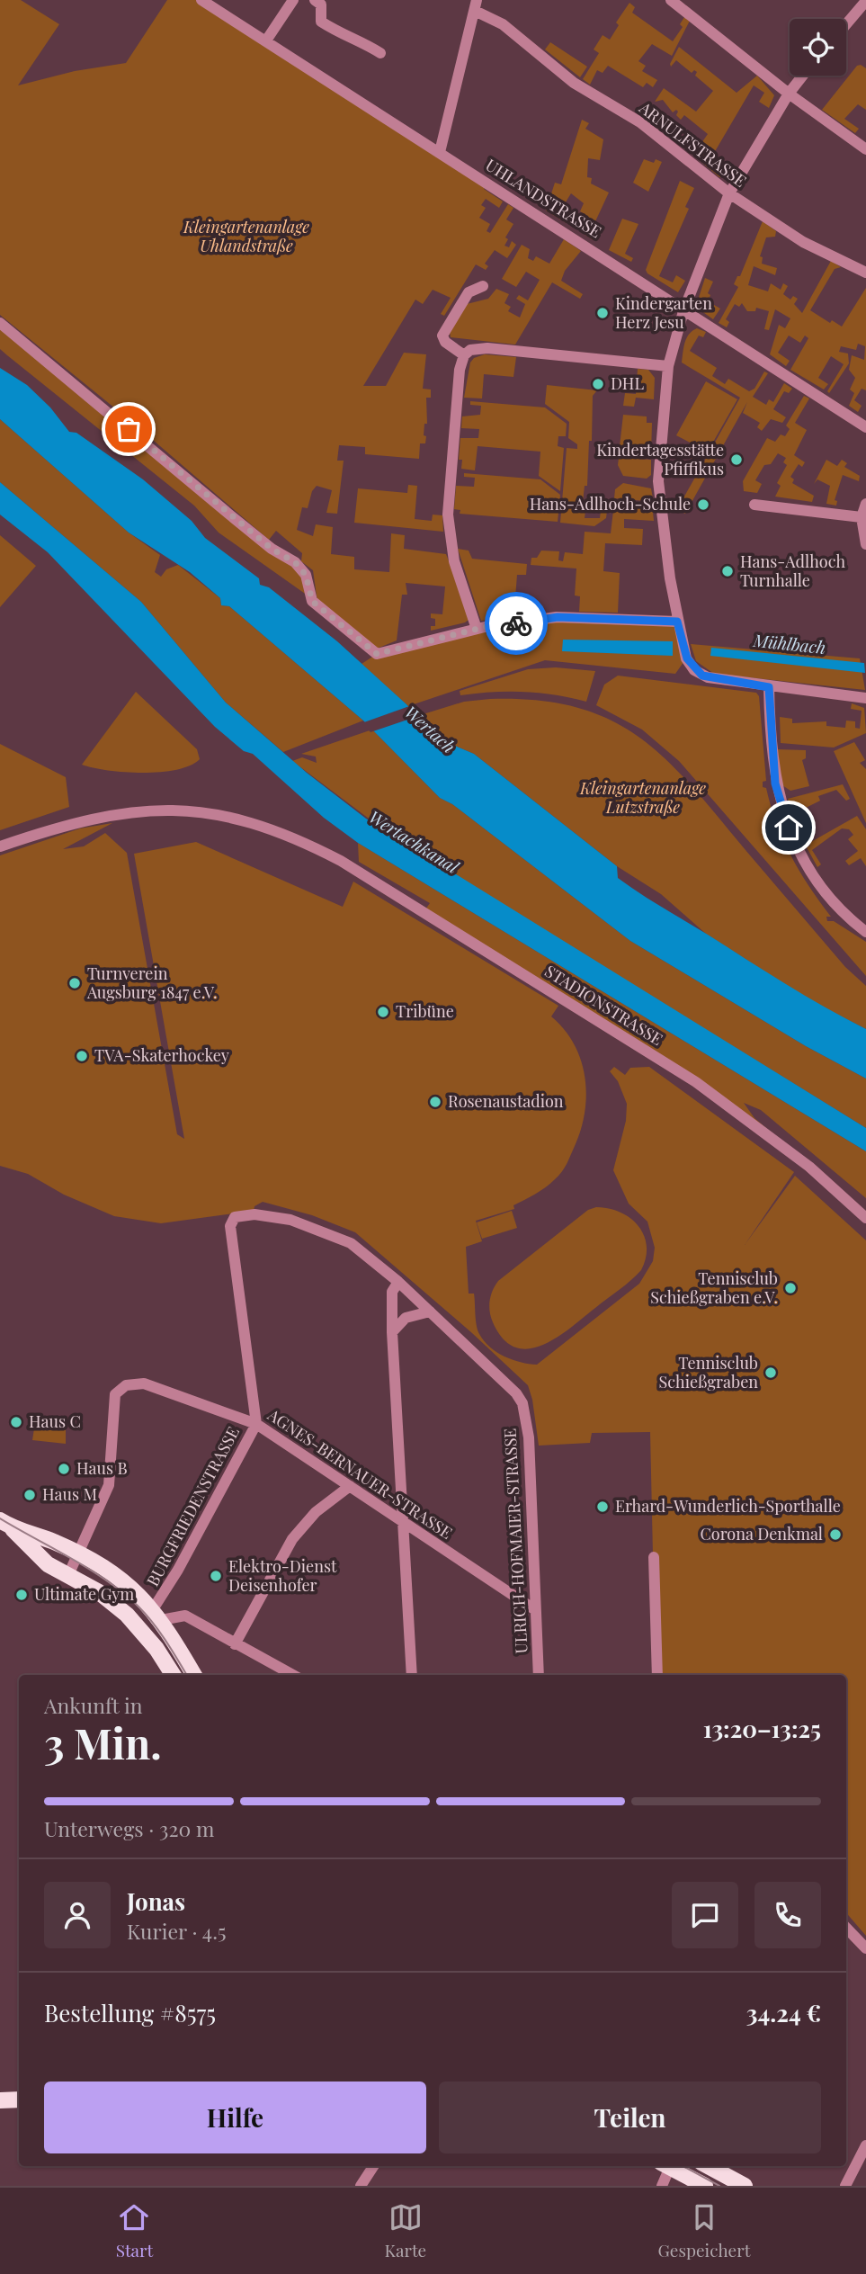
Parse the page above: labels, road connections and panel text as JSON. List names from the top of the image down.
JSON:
{
  "streets": {
    "street": [
      "ARNULFSTRASSE",
      "UHLANDSTRASSE",
      "STADIONSTRASSE",
      "AGNES-BERNAUER-STRASSE",
      "BURGFRIEDENSTRASSE",
      "ULRICH-HOFMAIER-STRASSE"
    ]
  },
  "crossings": [
    ["AGNES-BERNAUER-STRASSE", "BURGFRIEDENSTRASSE"],
    ["AGNES-BERNAUER-STRASSE", "ULRICH-HOFMAIER-STRASSE"]
  ],
  "water": ["Mühlbach", "Wertach", "Wertachkanal"],
  "parks": ["Kleingartenanlage Uhlandstraße", "Kleingartenanlage Lutzstraße"],
  "places": [
    "Kindergarten Herz Jesu",
    "DHL",
    "Kindertagesstätte Pfiffikus",
    "Hans-Adlhoch-Schule",
    "Hans-Adlhoch Turnhalle",
    "Turnverein Augsburg 1847 e.V.",
    "Tribüne",
    "TVA-Skaterhockey",
    "Rosenaustadion",
    "Tennisclub Schießgraben e.V.",
    "Tennisclub Schießgraben",
    "Haus C",
    "Haus B",
    "Haus M",
    "Erhard-Wunderlich-Sporthalle",
    "Corona Denkmal",
    "Elektro-Dienst Deisenhofer",
    "Ultimate Gym"
  ],
  "page": {
    "heading": ["3 Min.", "Ankunft in", "13:20–13:25"],
    "panel": [
      "Jonas",
      "Kurier · 4.5",
      "Bestellung #8575",
      "34.24 €"
    ],
    "bar": "Unterwegs · 320 m",
    "buttons": ["Hilfe", "Teilen"],
    "tabs": ["Start", "Karte", "Gespeichert"]
  }
}
